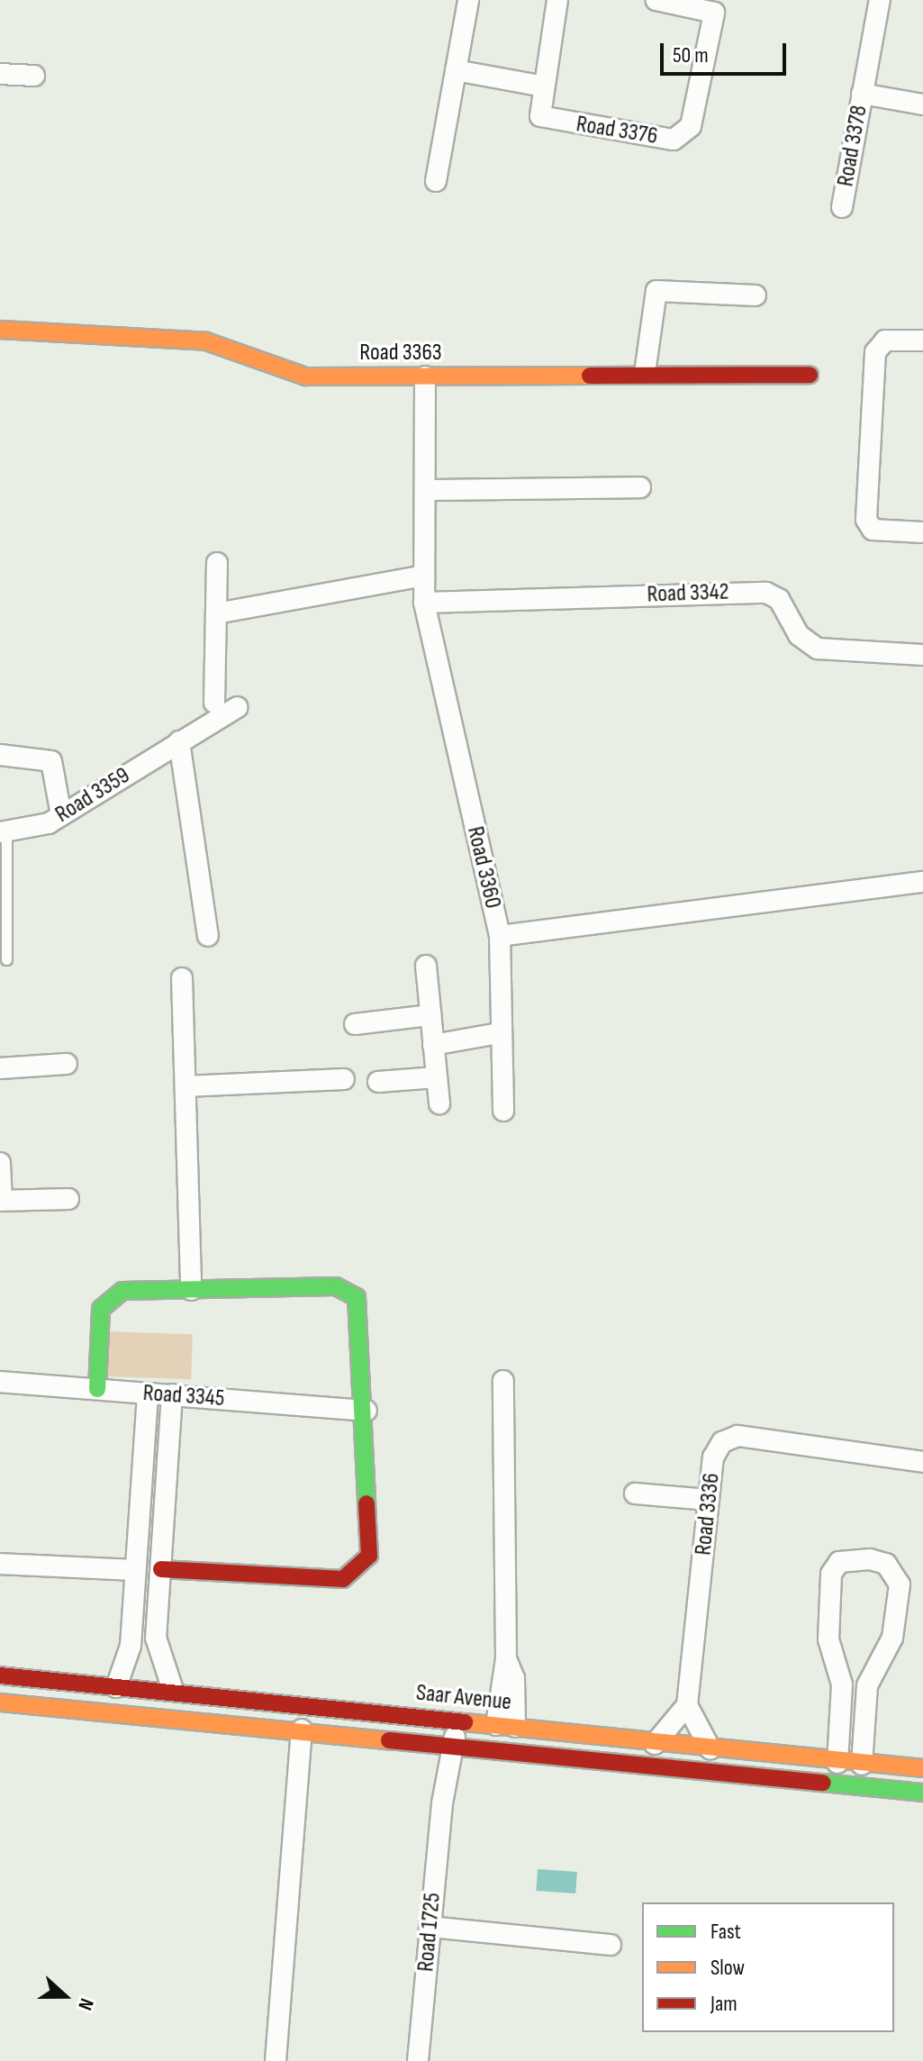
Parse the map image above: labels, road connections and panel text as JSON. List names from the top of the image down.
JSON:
{
  "streets": {
    "street": [
      "Road 3376",
      "Road 3378",
      "Road 3363",
      "Road 3342",
      "Road 3359",
      "Road 3360",
      "Road 3345",
      "Road 3336",
      "Saar Avenue",
      "Road 1725"
    ]
  },
  "crossings": [
    ["Road 3363", "Road 3360"],
    ["Road 3342", "Road 3360"],
    ["Saar Avenue", "Road 1725"]
  ],
  "legend": ["Fast", "Slow", "Jam"],
  "scale_bar": "50 m",
  "north": "right"
}
